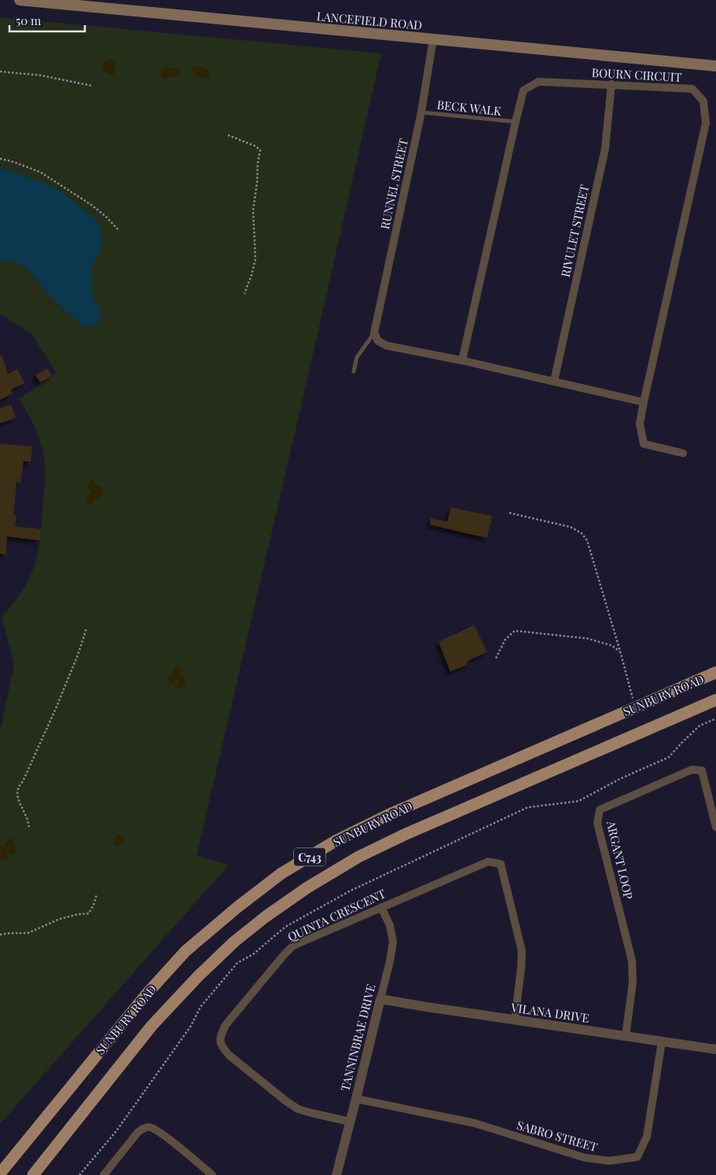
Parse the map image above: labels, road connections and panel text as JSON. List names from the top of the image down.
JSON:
{
  "streets": {
    "main road": ["LANCEFIELD ROAD", "SUNBURY ROAD", "C743"],
    "street": [
      "BOURN CIRCUIT",
      "RUNNEL STREET",
      "RIVULET STREET",
      "ARGANT LOOP",
      "QUINTA CRESCENT",
      "VILANA DRIVE",
      "TANNINBRAE DRIVE",
      "SABRO STREET"
    ],
    "lane": ["BECK WALK"]
  },
  "crossings": [
    ["LANCEFIELD ROAD", "RUNNEL STREET"],
    ["BOURN CIRCUIT", "BECK WALK"],
    ["BOURN CIRCUIT", "RIVULET STREET"],
    ["BECK WALK", "RUNNEL STREET"],
    ["ARGANT LOOP", "VILANA DRIVE"],
    ["QUINTA CRESCENT", "VILANA DRIVE"],
    ["QUINTA CRESCENT", "TANNINBRAE DRIVE"],
    ["VILANA DRIVE", "TANNINBRAE DRIVE"],
    ["VILANA DRIVE", "SABRO STREET"],
    ["TANNINBRAE DRIVE", "SABRO STREET"]
  ],
  "scale_bar": "50 m"
}
